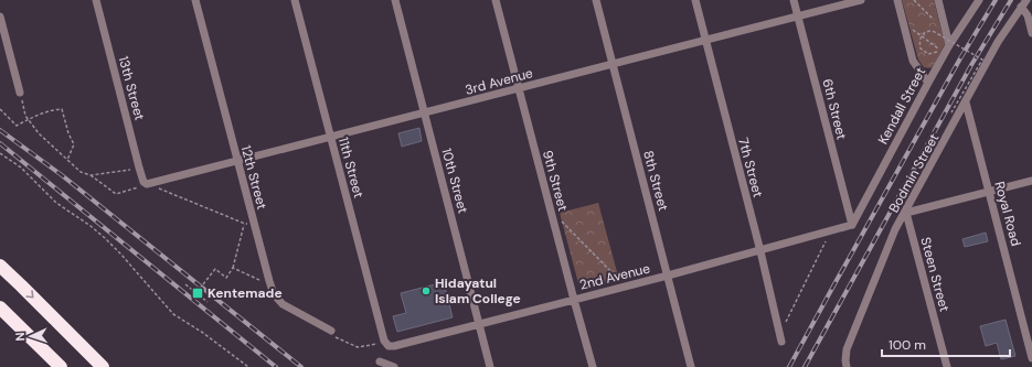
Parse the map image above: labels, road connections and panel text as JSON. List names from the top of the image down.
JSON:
{
  "streets": {
    "street": [
      "3rd Avenue",
      "13th Street",
      "Kendall Street",
      "6th Street",
      "11th Street",
      "7th Street",
      "Bodmin Street",
      "12th Street",
      "10th Street",
      "9th Street",
      "8th Street",
      "Royal Road",
      "Steen Street",
      "2nd Avenue"
    ]
  },
  "crossings": [
    ["3rd Avenue", "13th Street"],
    ["3rd Avenue", "6th Street"],
    ["3rd Avenue", "11th Street"],
    ["3rd Avenue", "7th Street"],
    ["3rd Avenue", "12th Street"],
    ["3rd Avenue", "10th Street"],
    ["3rd Avenue", "9th Street"],
    ["3rd Avenue", "8th Street"],
    ["Kendall Street", "6th Street"],
    ["Kendall Street", "2nd Avenue"],
    ["6th Street", "2nd Avenue"],
    ["11th Street", "2nd Avenue"],
    ["7th Street", "2nd Avenue"],
    ["Bodmin Street", "Royal Road"],
    ["Bodmin Street", "Steen Street"],
    ["10th Street", "2nd Avenue"],
    ["9th Street", "2nd Avenue"],
    ["8th Street", "2nd Avenue"]
  ],
  "places": {
    "other": ["Hidayatul Islam College"],
    "transit": ["Kentemade"]
  },
  "scale_bar": "100 m",
  "north": "left"
}
